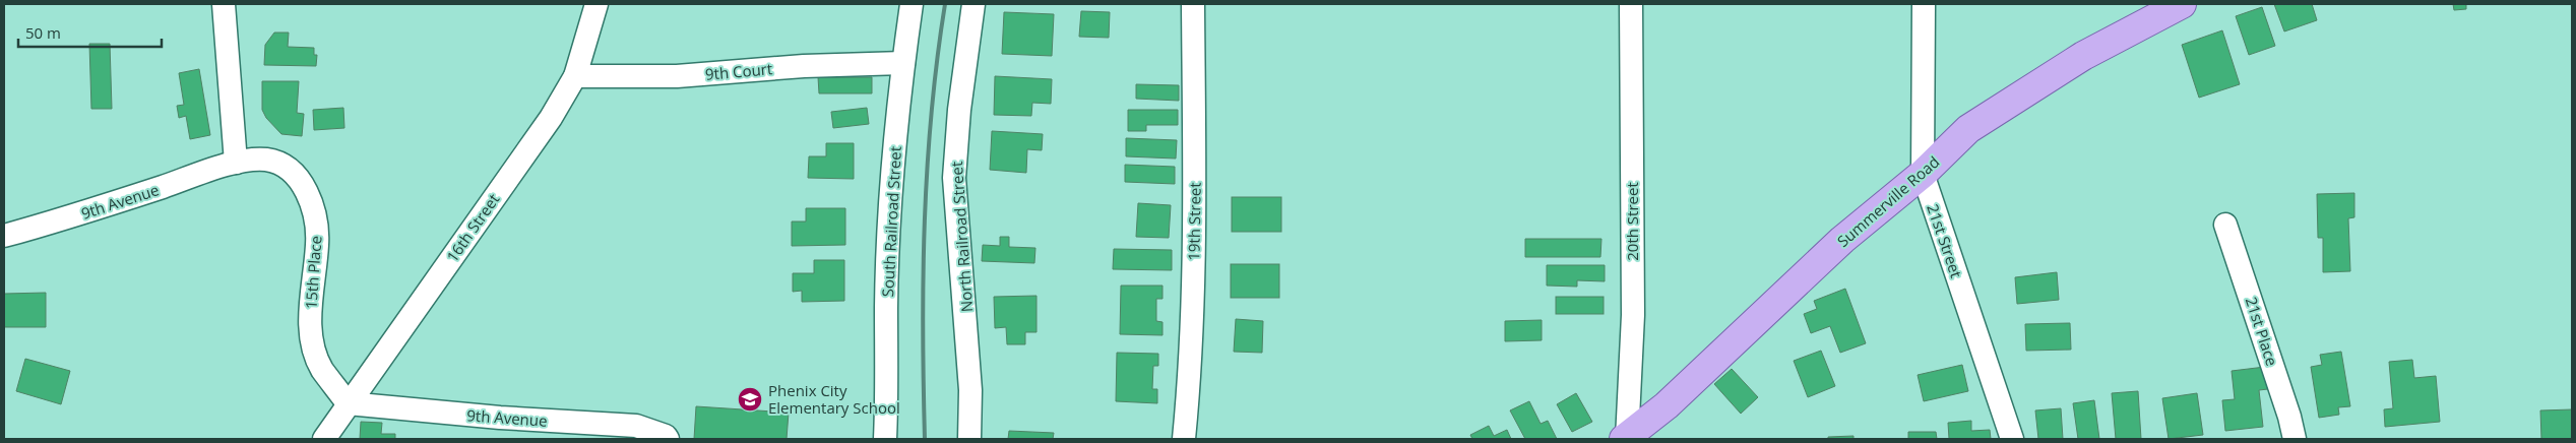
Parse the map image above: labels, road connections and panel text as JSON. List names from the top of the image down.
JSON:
{
  "streets": {
    "main road": ["Summerville Road"],
    "street": [
      "9th Court",
      "9th Avenue",
      "South Railroad Street",
      "19th Street",
      "20th Street",
      "16th Street",
      "North Railroad Street",
      "21st Street",
      "15th Place",
      "21st Place"
    ]
  },
  "crossings": [
    ["9th Court", "South Railroad Street"],
    ["9th Court", "16th Street"],
    ["9th Avenue", "16th Street"],
    ["9th Avenue", "15th Place"],
    ["Summerville Road", "20th Street"],
    ["Summerville Road", "21st Street"],
    ["16th Street", "15th Place"]
  ],
  "places": {
    "school or university": ["Phenix City Elementary School"]
  },
  "scale_bar": "50 m"
}
